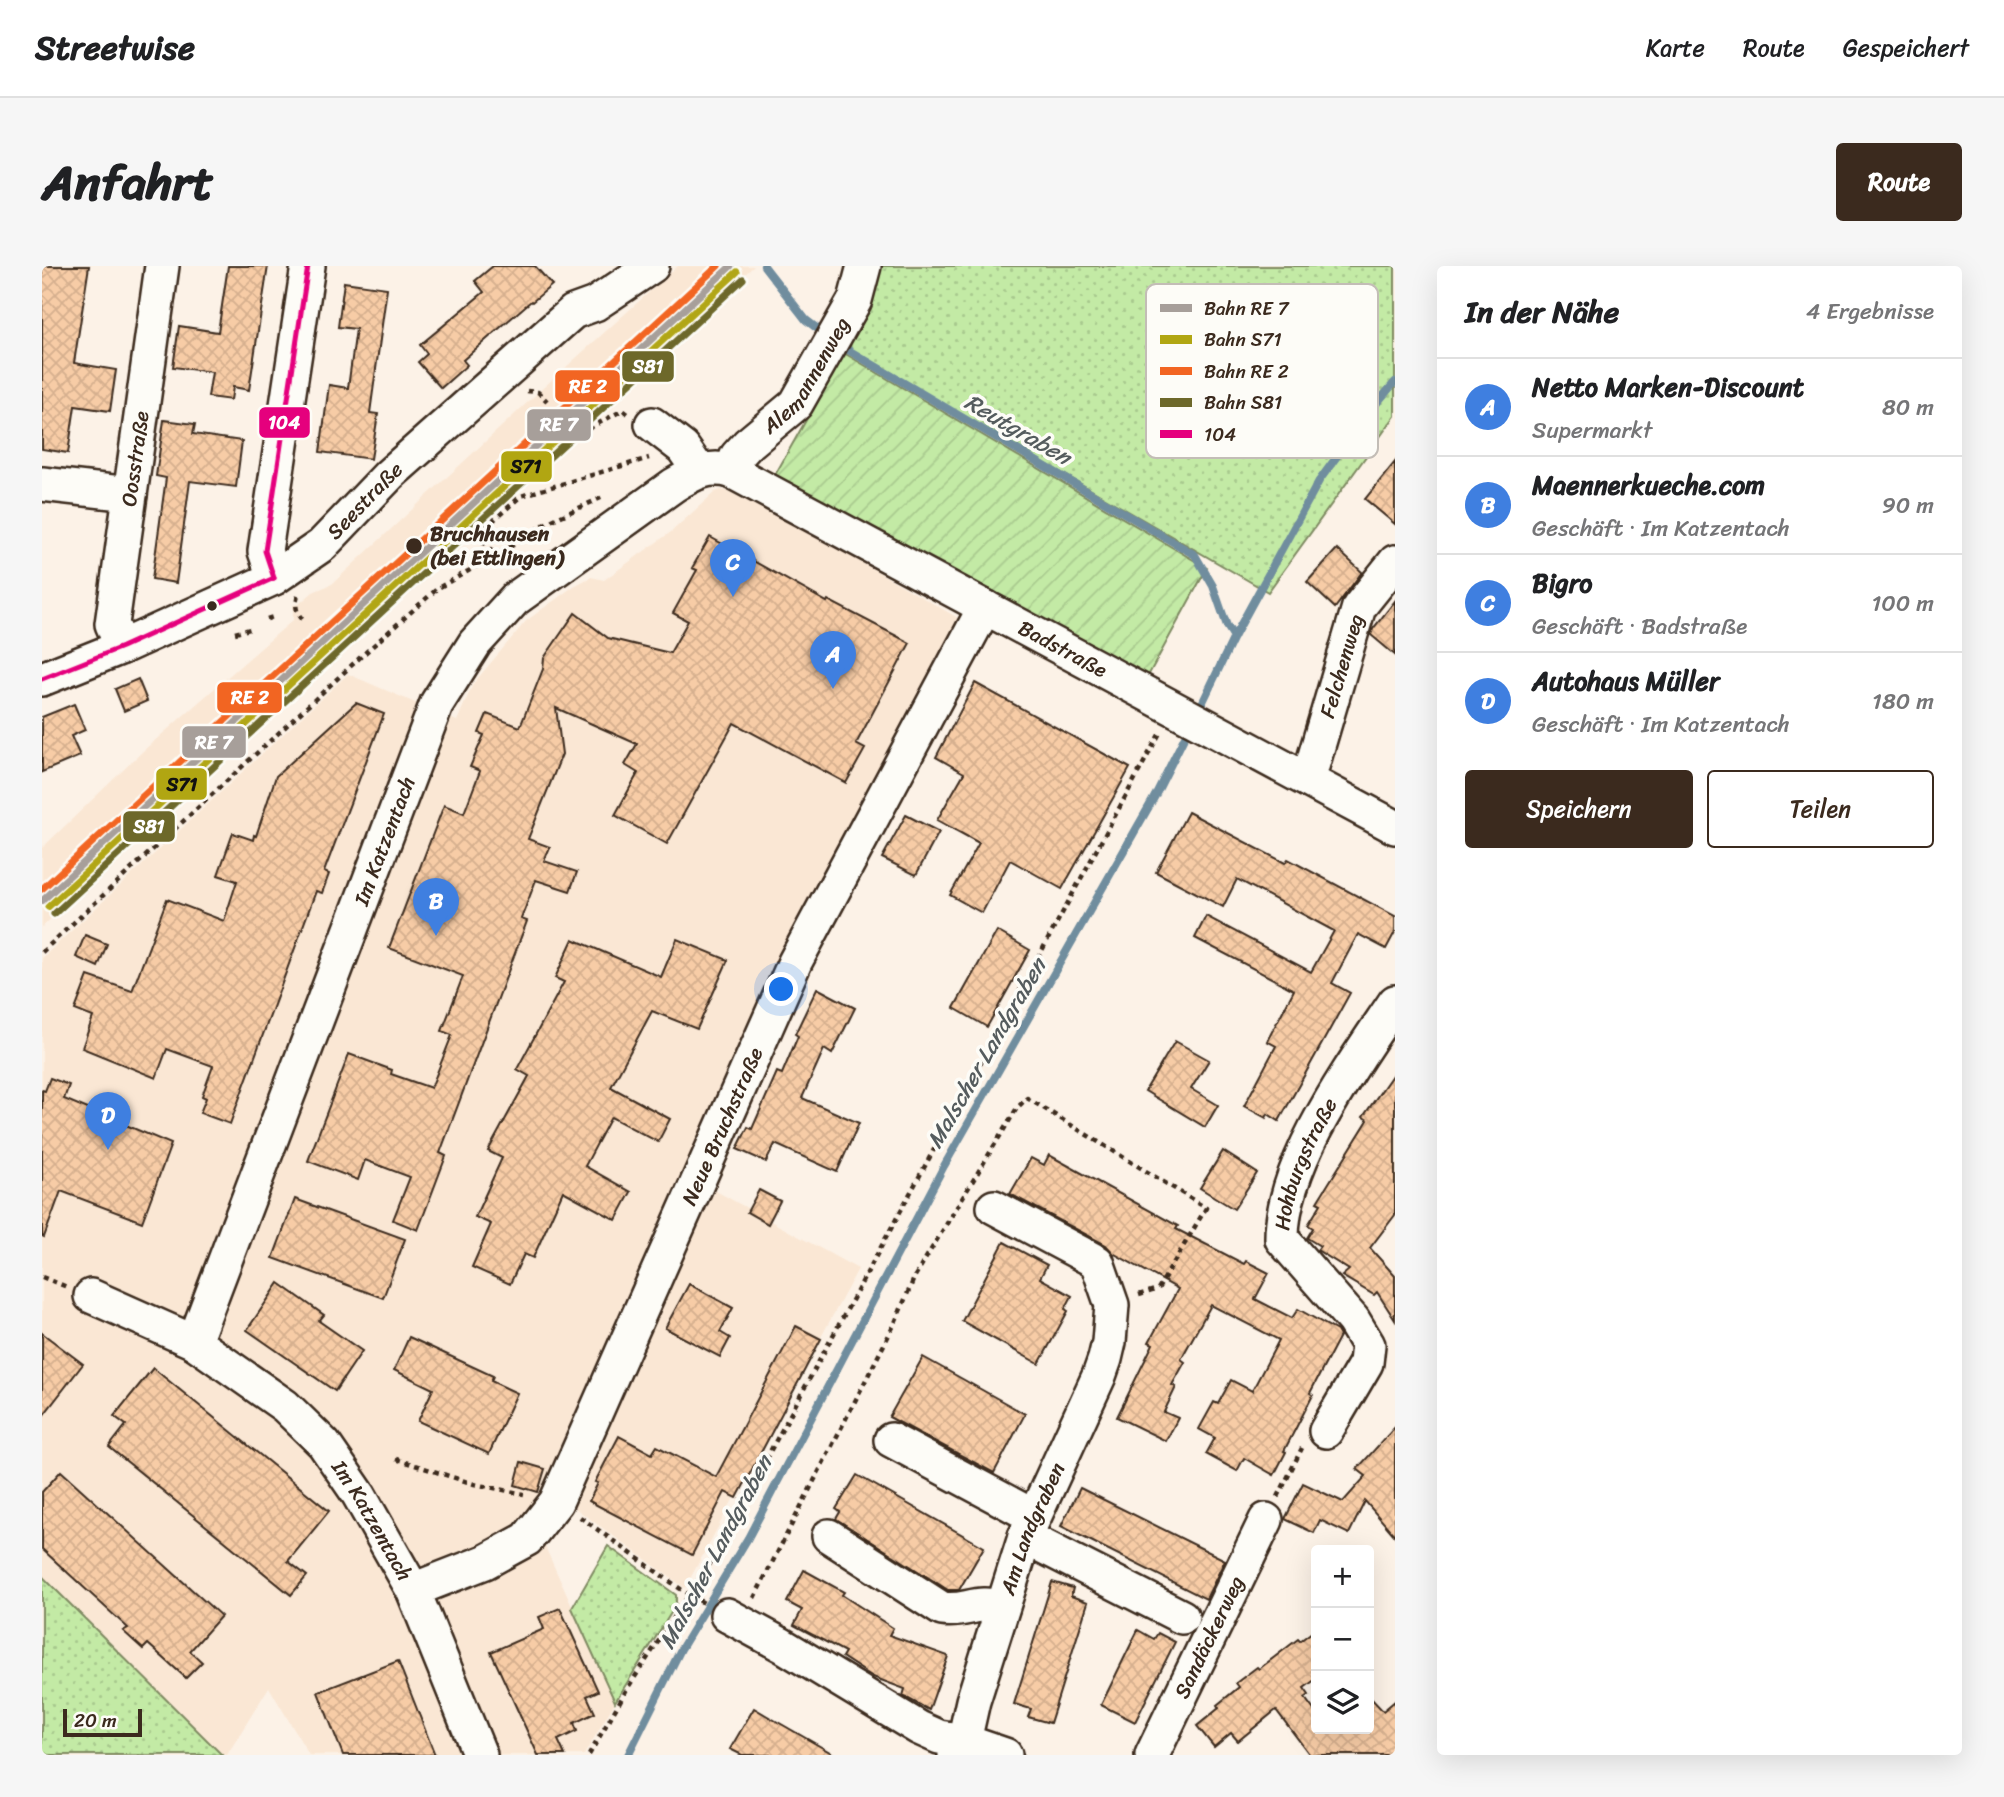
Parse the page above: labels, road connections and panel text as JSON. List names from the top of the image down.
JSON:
{
  "streets": {
    "street": [
      "Alemannenweg",
      "Oosstraße",
      "Seestraße",
      "Badstraße",
      "Felchenweg",
      "Im Katzentach",
      "Neue Bruchstraße",
      "Hohburgstraße",
      "Am Landgraben",
      "Sandäckerweg"
    ]
  },
  "crossings": [
    ["Alemannenweg", "Badstraße"],
    ["Oosstraße", "Seestraße"],
    ["Badstraße", "Felchenweg"],
    ["Badstraße", "Neue Bruchstraße"],
    ["Im Katzentach", "Neue Bruchstraße"]
  ],
  "water": ["Reutgraben", "Malscher Landgraben"],
  "places": ["Bruchhausen (bei Ettlingen)"],
  "lines": ["transit line 104", "rail line S71", "rail line S81"],
  "legend": [
    "Bahn RE 7",
    "Bahn S71",
    "Bahn RE 2",
    "Bahn S81",
    "104"
  ],
  "scale_bar": "20 m",
  "page": {
    "header": "Streetwise",
    "nav": ["Karte", "Route", "Gespeichert"],
    "title": "Anfahrt",
    "buttons": [
      "Route",
      ["Speichern", "Teilen"]
    ],
    "heading": ["In der Nähe", "4 Ergebnisse"],
    "list": [
      {
        "mark": "A",
        "name": "Netto Marken-Discount",
        "note": "Supermarkt",
        "value": "80 m"
      },
      {
        "mark": "B",
        "name": "Maennerkueche.com",
        "note": "Geschäft · Im Katzentach",
        "value": "90 m"
      },
      {
        "mark": "C",
        "name": "Bigro",
        "note": "Geschäft · Badstraße",
        "value": "100 m"
      },
      {
        "mark": "D",
        "name": "Autohaus Müller",
        "note": "Geschäft · Im Katzentach",
        "value": "180 m"
      }
    ],
    "pins": [
      "C",
      "A",
      "B",
      "D"
    ],
    "map_buttons": ["+", "−"],
    "scale": "20 m"
  }
}
